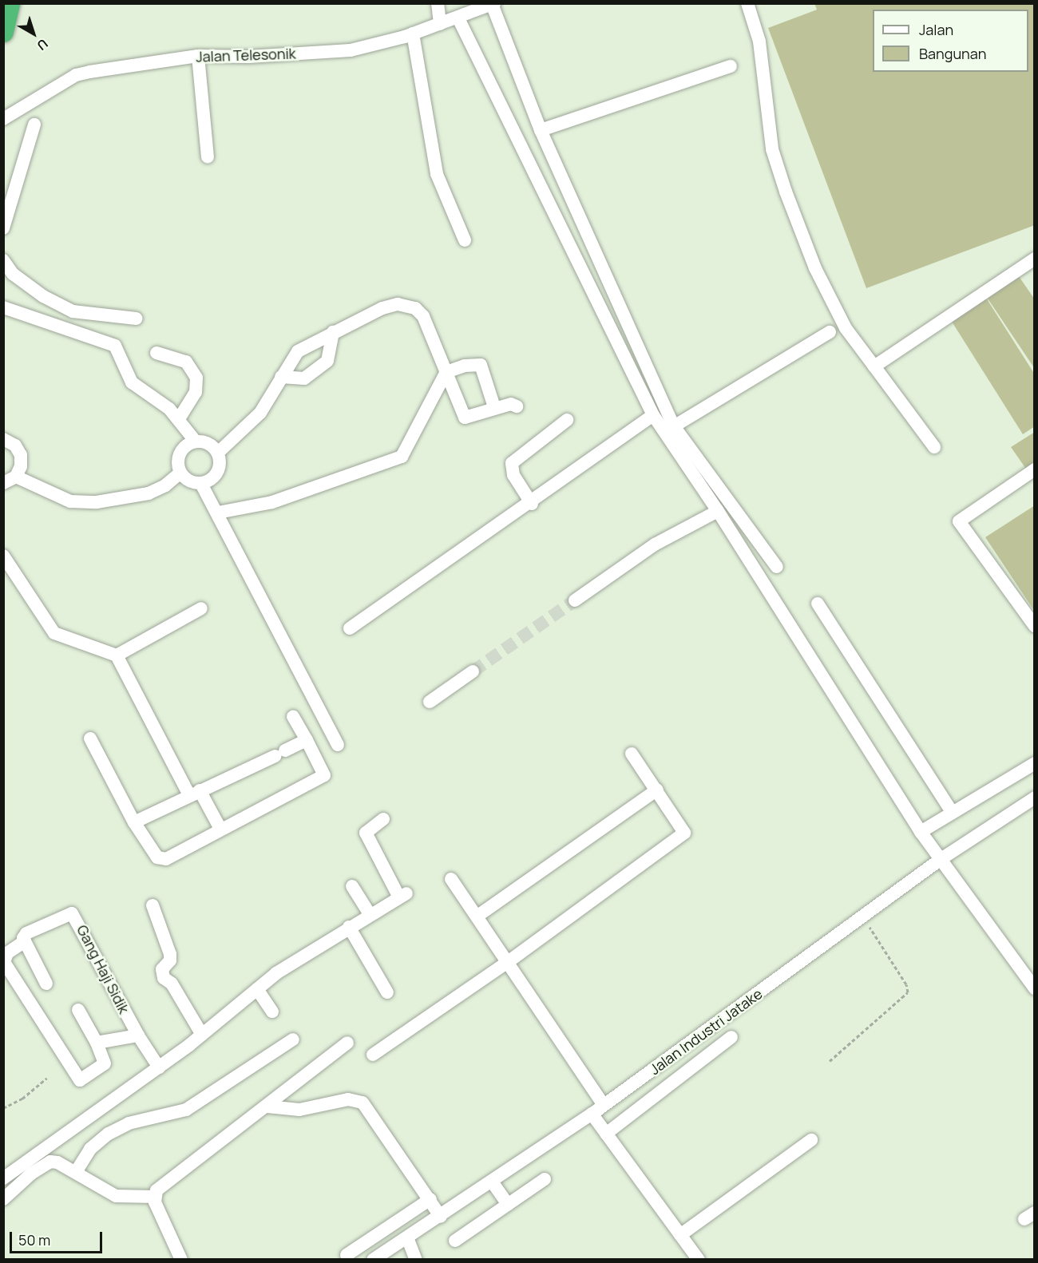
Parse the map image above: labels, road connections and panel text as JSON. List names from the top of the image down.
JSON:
{
  "streets": {
    "street": ["Jalan Telesonik", "Gang Haji Sidik", "Jalan Industri Jatake"]
  },
  "legend": ["Jalan", "Bangunan"],
  "scale_bar": "50 m",
  "north": "bottom right"
}
